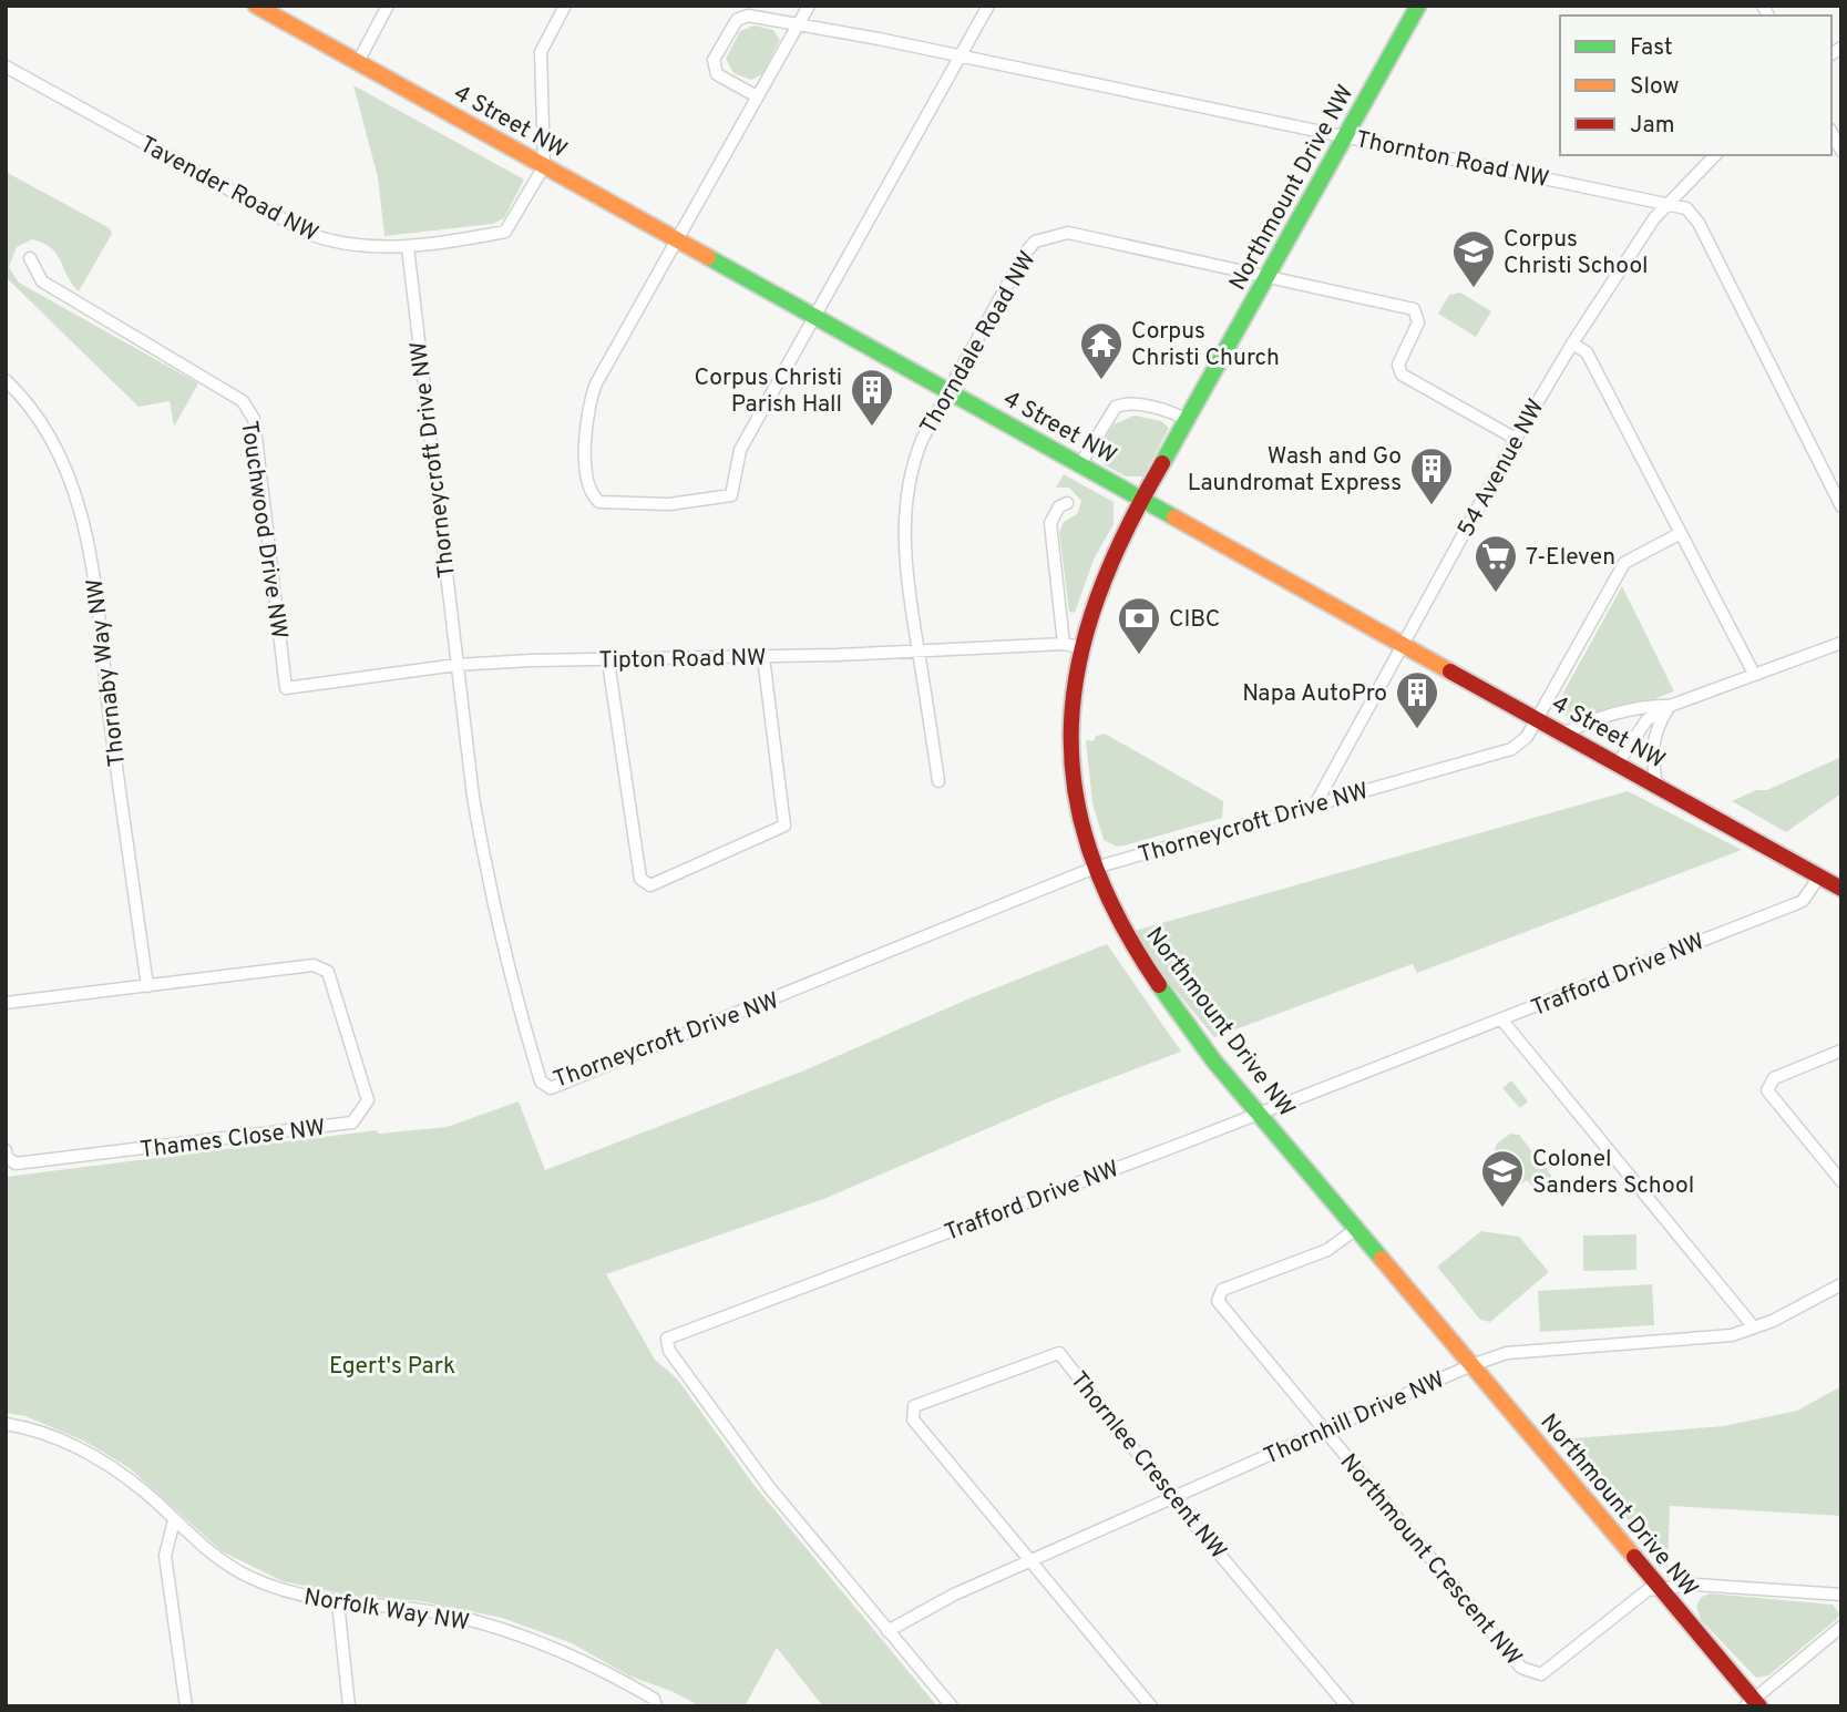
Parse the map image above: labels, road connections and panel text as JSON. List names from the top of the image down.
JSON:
{
  "streets": {
    "street": [
      "4 Street NW",
      "Thornton Road NW",
      "Northmount Drive NW",
      "Tavender Road NW",
      "Thorndale Road NW",
      "Thorneycroft Drive NW",
      "54 Avenue NW",
      "Touchwood Drive NW",
      "Tipton Road NW",
      "Thornaby Way NW",
      "Trafford Drive NW",
      "Thames Close NW",
      "Thornhill Drive NW",
      "Thornlee Crescent NW",
      "Northmount Crescent NW",
      "Norfolk Way NW"
    ]
  },
  "crossings": [
    ["4 Street NW", "Northmount Drive NW"],
    ["4 Street NW", "Tavender Road NW"],
    ["4 Street NW", "Thorndale Road NW"],
    ["4 Street NW", "Thorneycroft Drive NW"],
    ["4 Street NW", "54 Avenue NW"],
    ["4 Street NW", "Trafford Drive NW"],
    ["Thornton Road NW", "Northmount Drive NW"],
    ["Thornton Road NW", "54 Avenue NW"],
    ["Northmount Drive NW", "Thorndale Road NW"],
    ["Northmount Drive NW", "Thorneycroft Drive NW"],
    ["Northmount Drive NW", "Tipton Road NW"],
    ["Northmount Drive NW", "Trafford Drive NW"],
    ["Northmount Drive NW", "Thornhill Drive NW"],
    ["Northmount Drive NW", "Northmount Crescent NW"],
    ["Tavender Road NW", "Thorneycroft Drive NW"],
    ["Thorndale Road NW", "54 Avenue NW"],
    ["Thorndale Road NW", "Tipton Road NW"],
    ["Thorneycroft Drive NW", "54 Avenue NW"],
    ["Thorneycroft Drive NW", "Tipton Road NW"],
    ["Touchwood Drive NW", "Tipton Road NW"],
    ["Thornaby Way NW", "Thames Close NW"],
    ["Trafford Drive NW", "Thornhill Drive NW"],
    ["Thornhill Drive NW", "Thornlee Crescent NW"],
    ["Thornhill Drive NW", "Northmount Crescent NW"]
  ],
  "parks": ["Egert's Park"],
  "places": {
    "school or university": ["Corpus Christi School", "Colonel Sanders School"],
    "temple": ["Corpus Christi Church"],
    "building": ["Corpus Christi Parish Hall", "Wash and Go Laundromat Express", "Napa AutoPro"],
    "supermarket": ["7-Eleven"],
    "bank": ["CIBC"]
  },
  "legend": ["Fast", "Slow", "Jam"]
}
